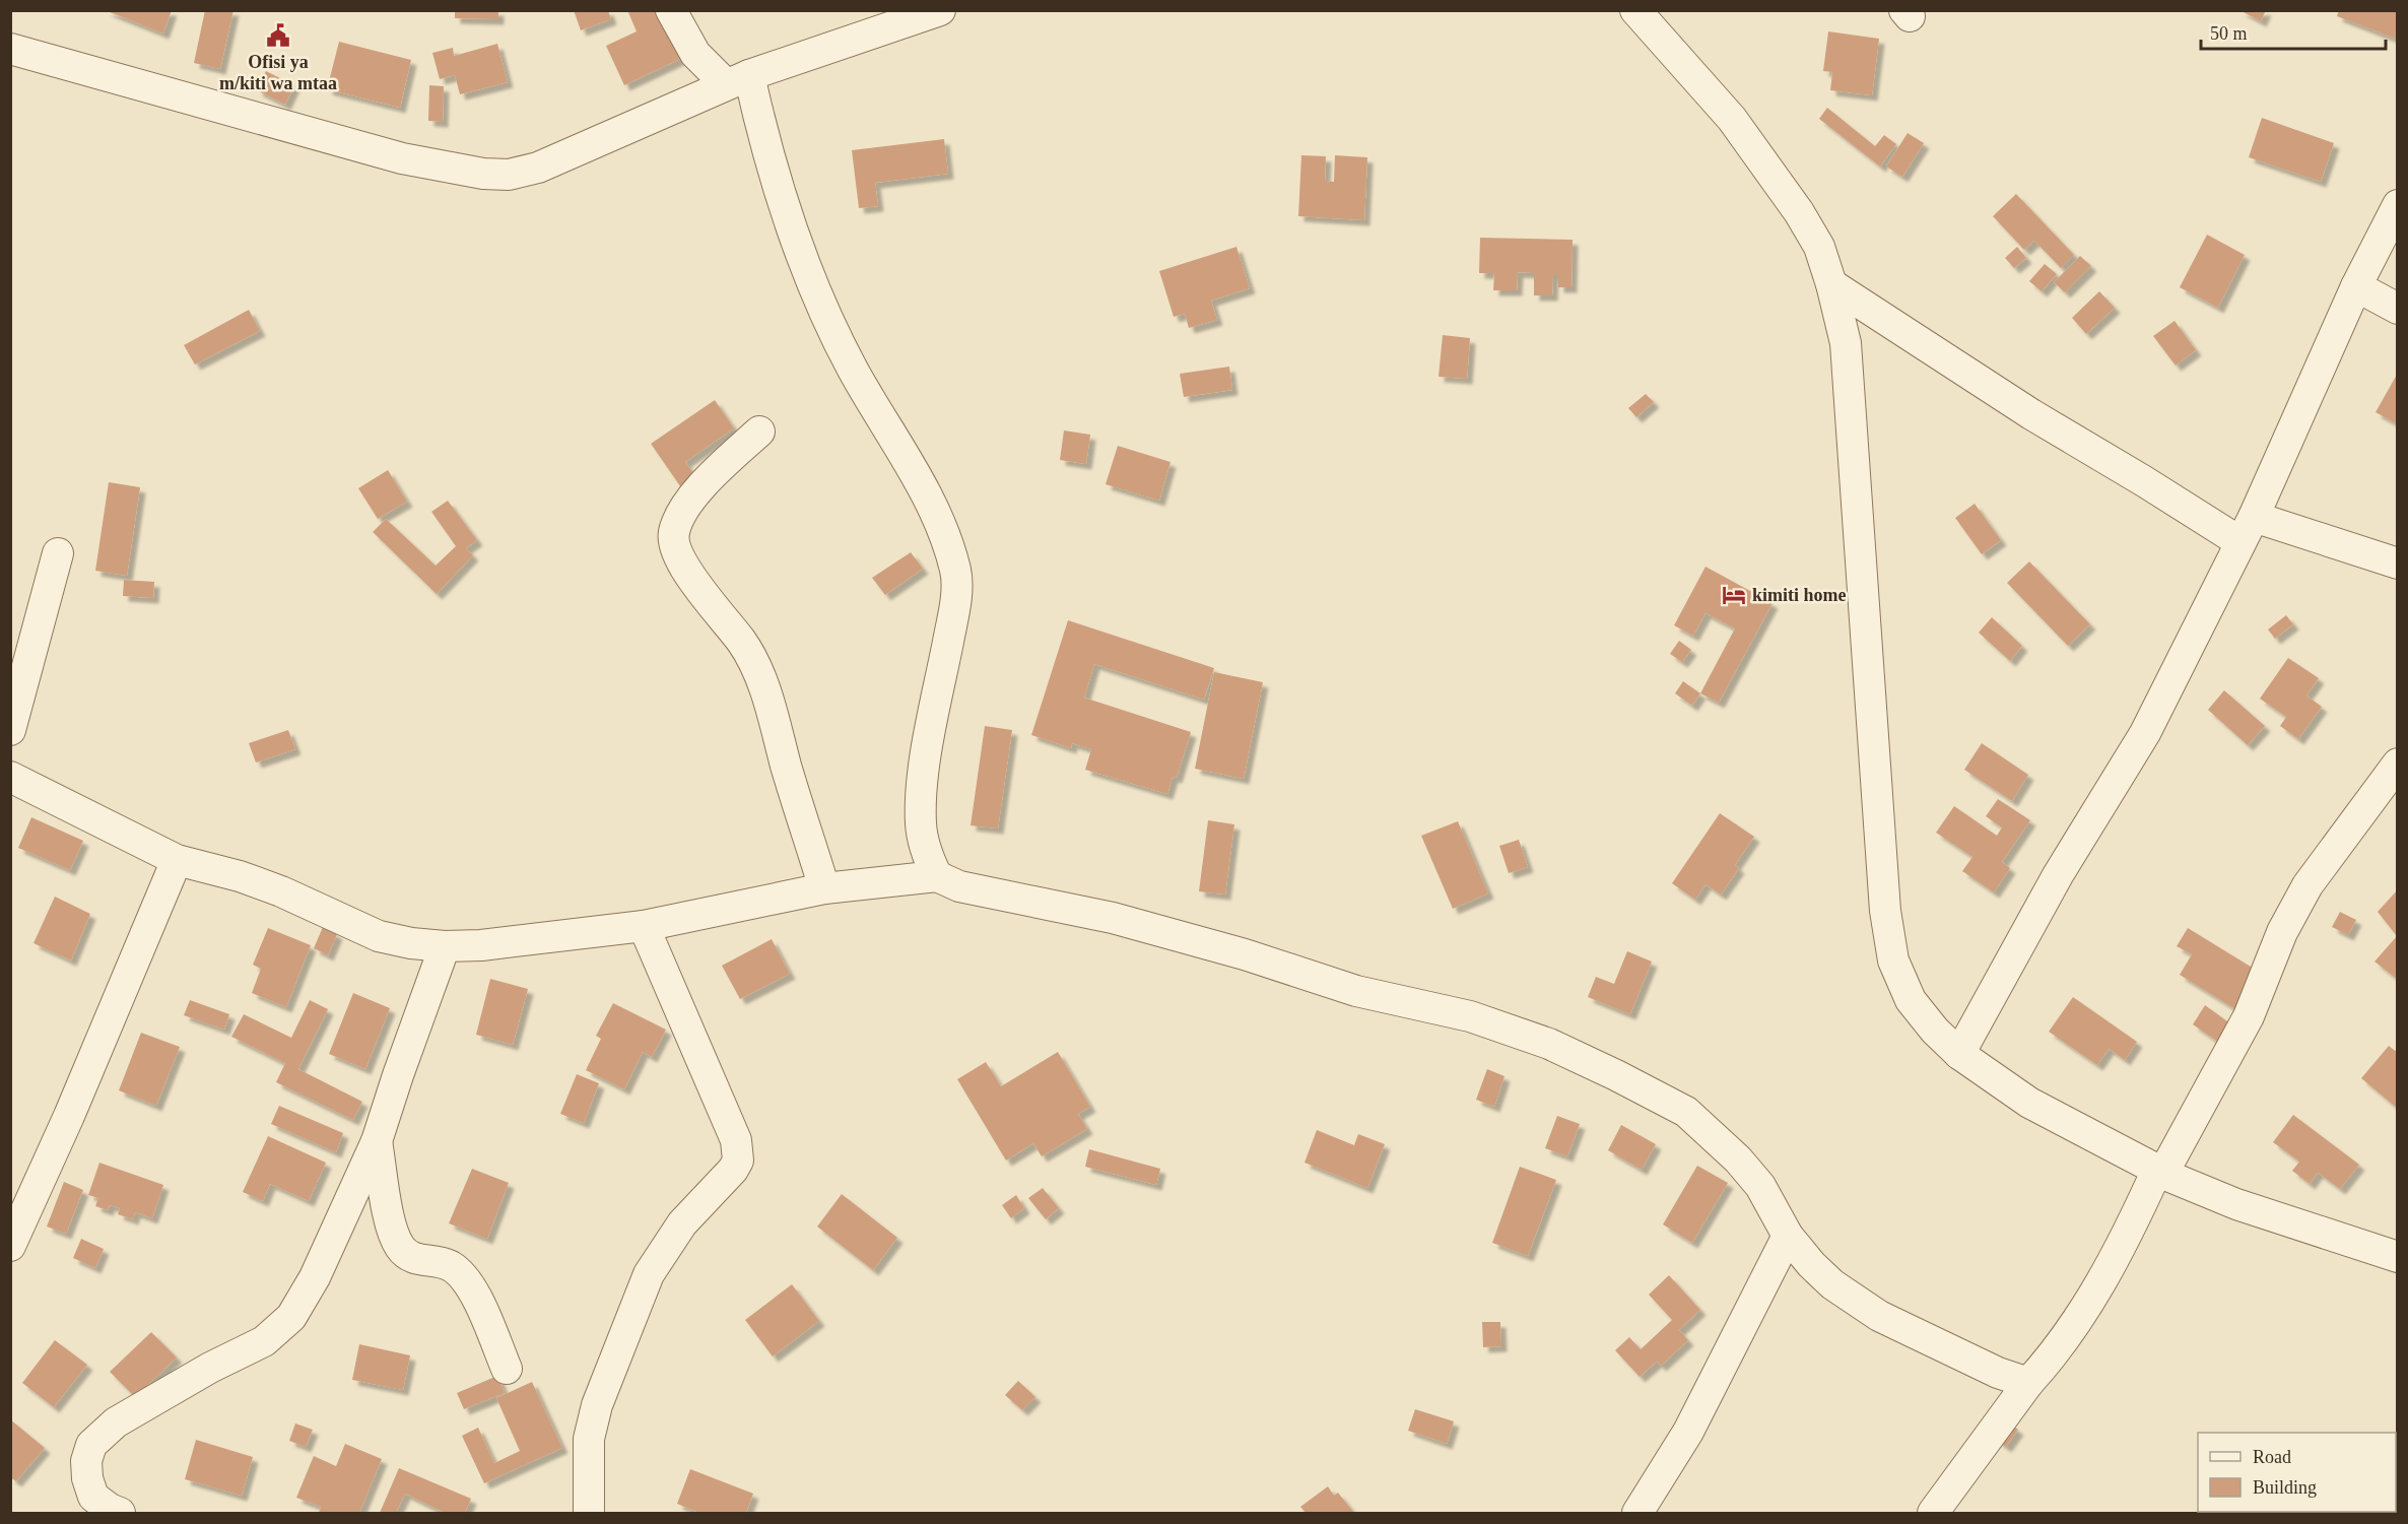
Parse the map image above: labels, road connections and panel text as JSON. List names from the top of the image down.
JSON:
{
  "places": {
    "public building": ["Ofisi ya m/kiti wa mtaa"],
    "hotel": ["kimiti home"]
  },
  "legend": ["Road", "Building"],
  "scale_bar": "50 m"
}
